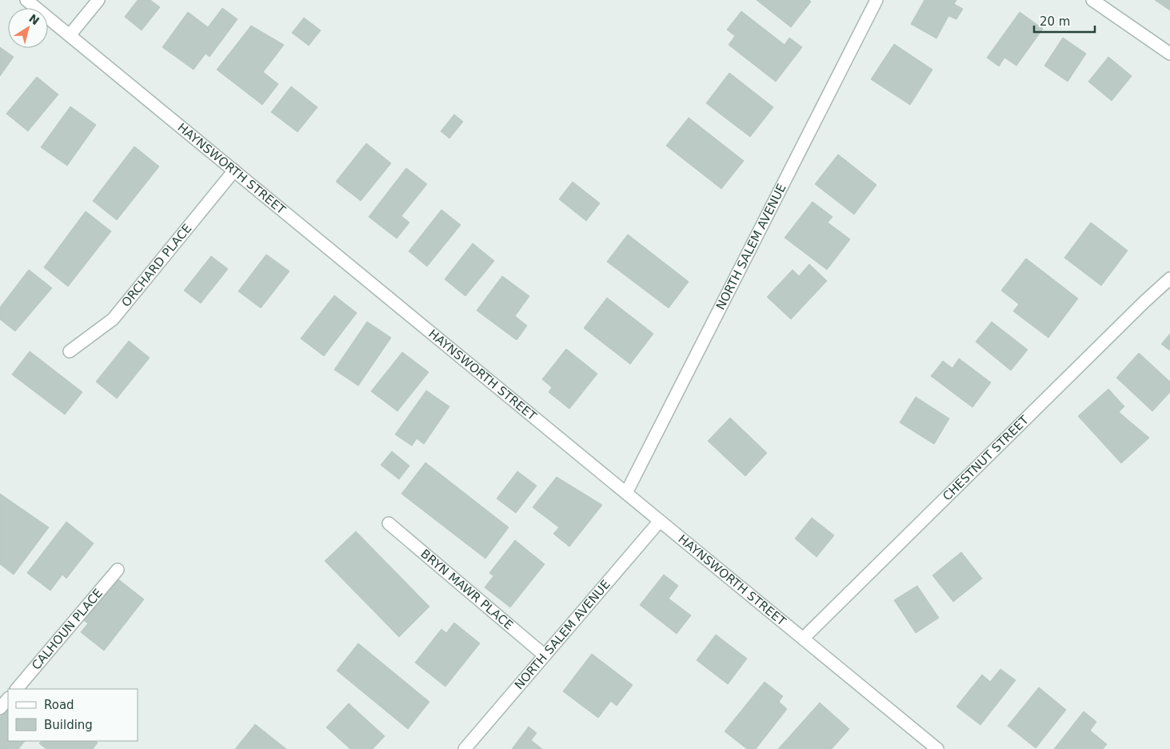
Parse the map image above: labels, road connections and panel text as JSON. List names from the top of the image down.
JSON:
{
  "streets": {
    "street": [
      "HAYNSWORTH STREET",
      "NORTH SALEM AVENUE",
      "ORCHARD PLACE",
      "CHESTNUT STREET",
      "BRYN MAWR PLACE",
      "CALHOUN PLACE"
    ]
  },
  "crossings": [
    ["HAYNSWORTH STREET", "NORTH SALEM AVENUE"],
    ["HAYNSWORTH STREET", "ORCHARD PLACE"],
    ["HAYNSWORTH STREET", "CHESTNUT STREET"],
    ["NORTH SALEM AVENUE", "BRYN MAWR PLACE"]
  ],
  "legend": ["Road", "Building"],
  "scale_bar": "20 m",
  "north": "top right"
}
